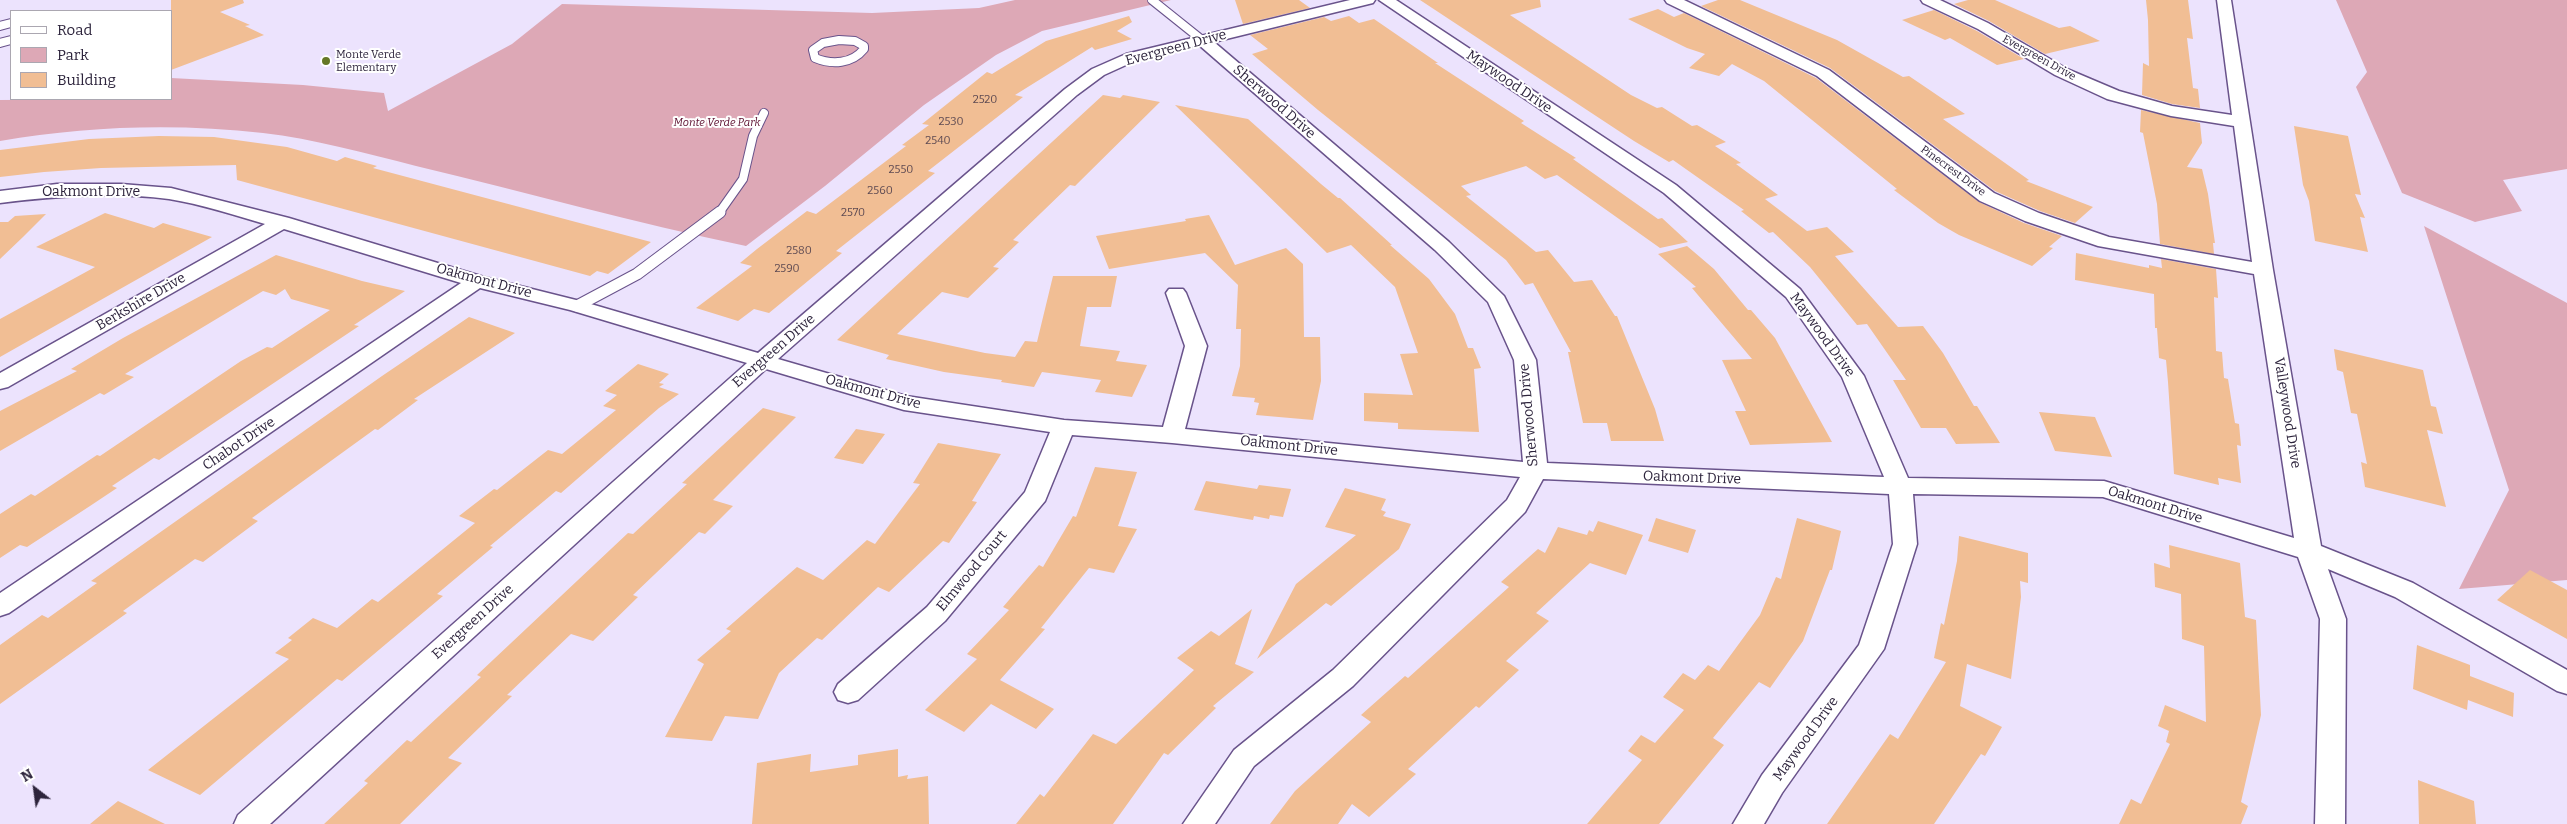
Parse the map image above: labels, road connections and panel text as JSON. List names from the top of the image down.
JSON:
{
  "streets": {
    "street": [
      "Evergreen Drive",
      "Maywood Drive",
      "Sherwood Drive",
      "Pinecrest Drive",
      "Oakmont Drive",
      "Berkshire Drive",
      "Valleywood Drive",
      "Chabot Drive",
      "Elmwood Court"
    ]
  },
  "crossings": [
    ["Evergreen Drive", "Sherwood Drive"],
    ["Evergreen Drive", "Oakmont Drive"],
    ["Evergreen Drive", "Valleywood Drive"],
    ["Maywood Drive", "Oakmont Drive"],
    ["Sherwood Drive", "Oakmont Drive"],
    ["Pinecrest Drive", "Valleywood Drive"],
    ["Oakmont Drive", "Berkshire Drive"],
    ["Oakmont Drive", "Valleywood Drive"],
    ["Oakmont Drive", "Chabot Drive"],
    ["Oakmont Drive", "Elmwood Court"]
  ],
  "parks": ["Monte Verde Park"],
  "places": ["Monte Verde Elementary"],
  "house_numbers": [
    "2520",
    "2530",
    "2540",
    "2550",
    "2560",
    "2570",
    "2580",
    "2590"
  ],
  "legend": ["Road", "Park", "Building"],
  "north": "top left"
}
